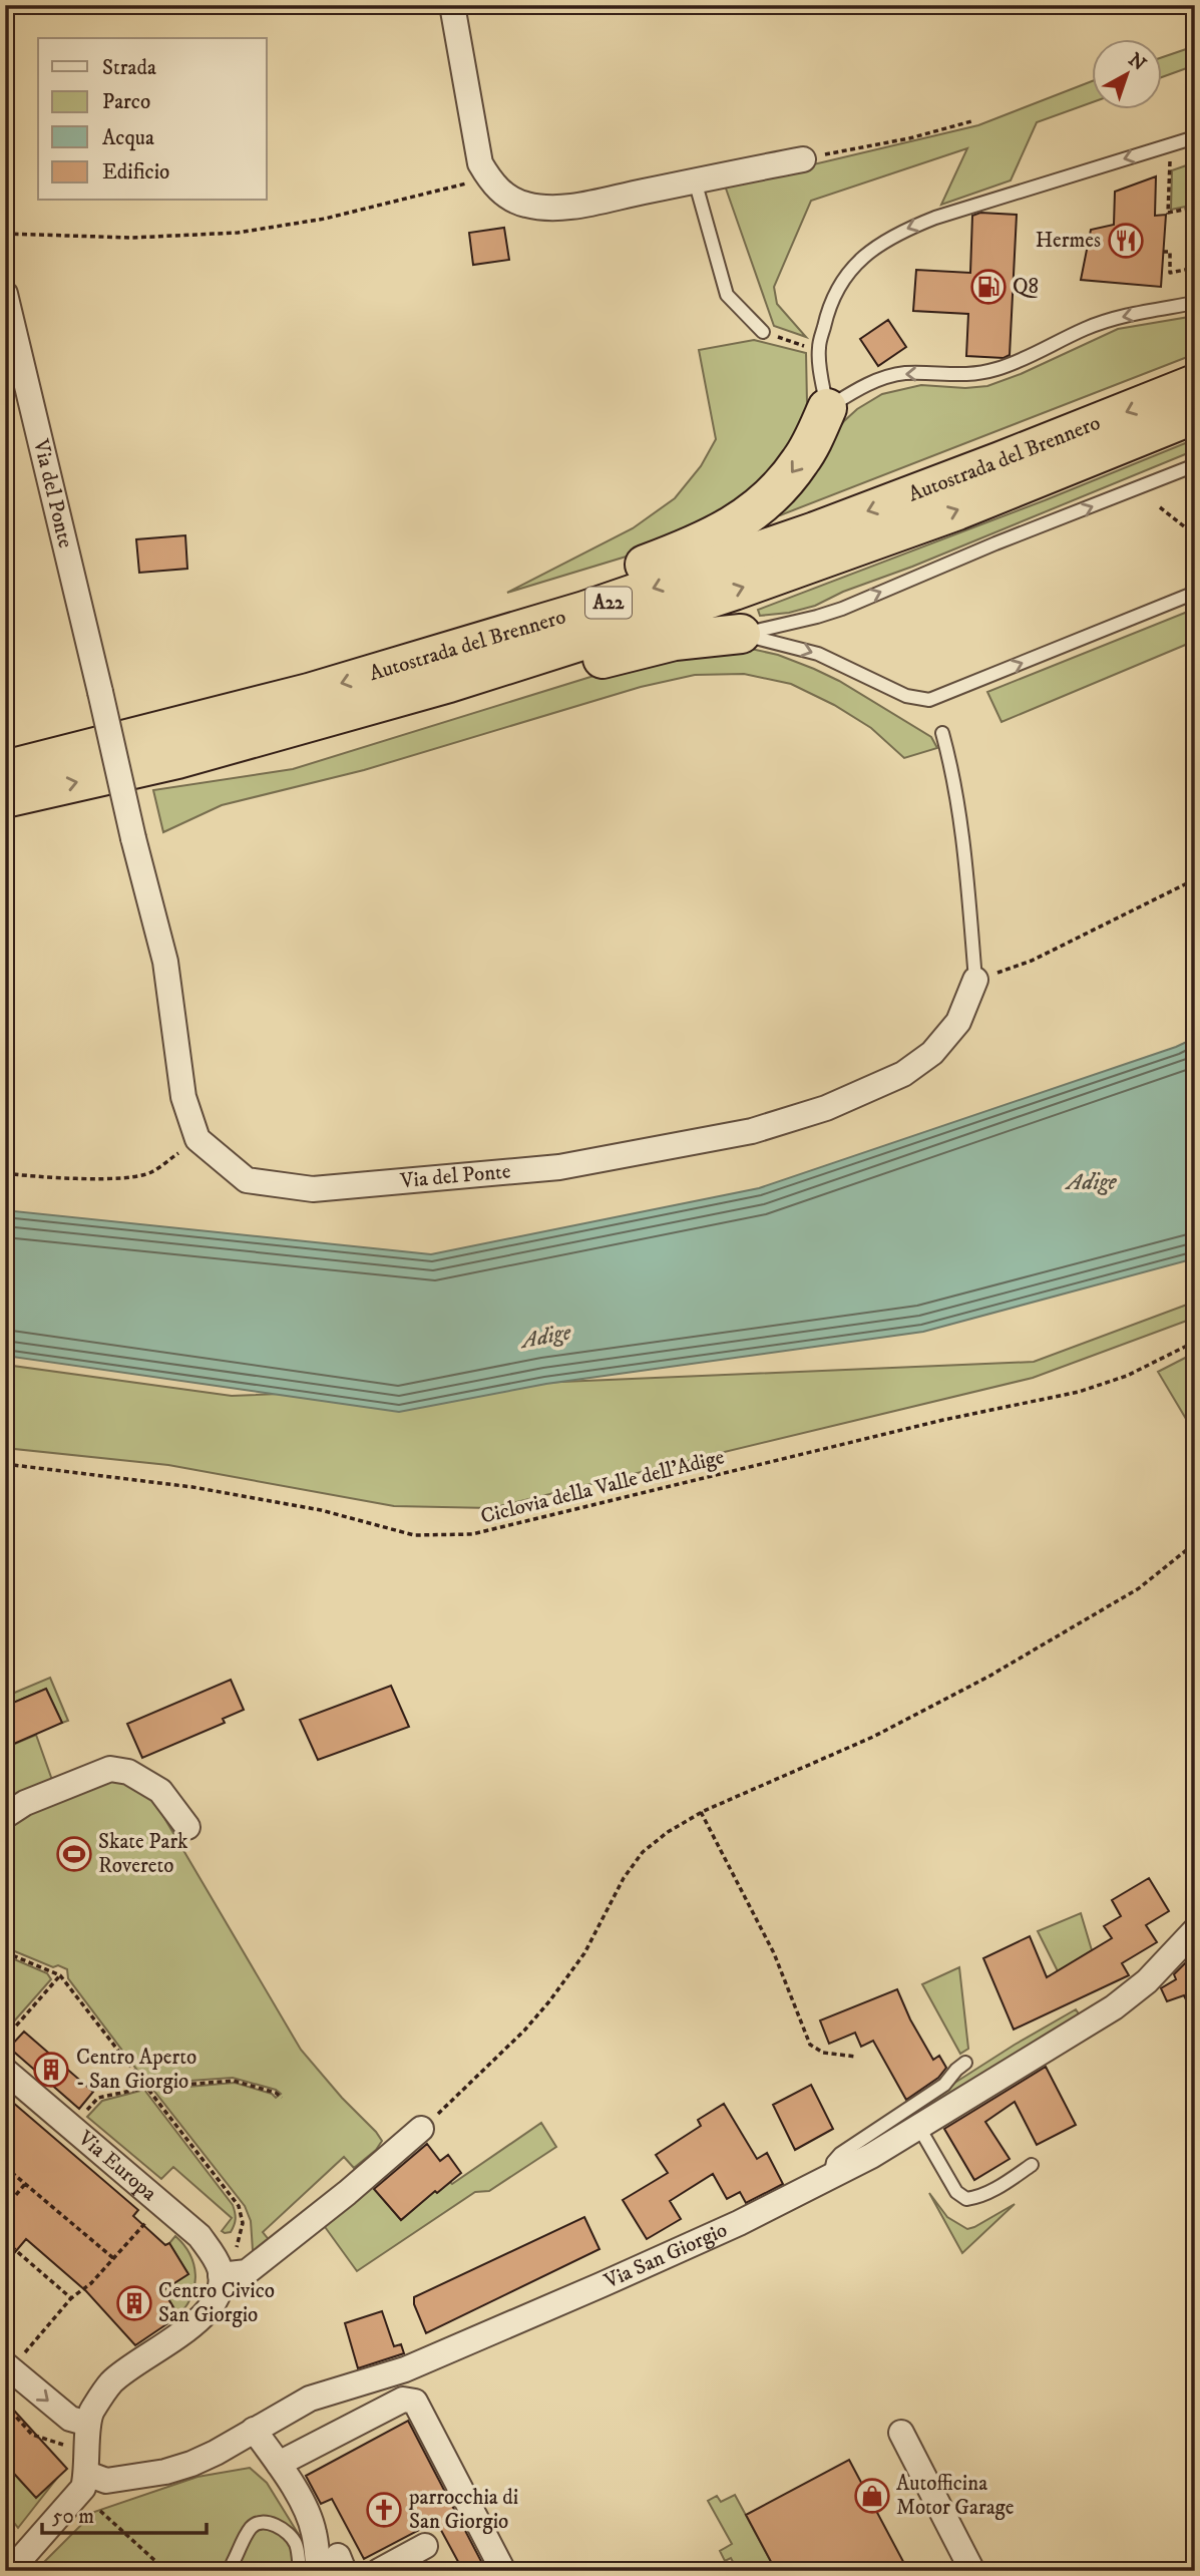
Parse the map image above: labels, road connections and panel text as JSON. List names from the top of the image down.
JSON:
{
  "streets": {
    "highway": ["Autostrada del Brennero", "A22"],
    "street": ["Via del Ponte", "Via Europa", "Via San Giorgio"],
    "path": ["Ciclovia della Valle dell'Adige"]
  },
  "water": ["Adige"],
  "places": {
    "restaurant": ["Hermes"],
    "fuel station": ["Q8"],
    "sports": ["Skate Park Rovereto"],
    "building": ["Centro Aperto - San Giorgio", "Centro Civico San Giorgio"],
    "shop": ["Autofficina Motor Garage"],
    "church": ["parrocchia di San Giorgio"]
  },
  "legend": [
    "Strada",
    "Parco",
    "Acqua",
    "Edificio"
  ],
  "scale_bar": "50 m",
  "north": "top right"
}
